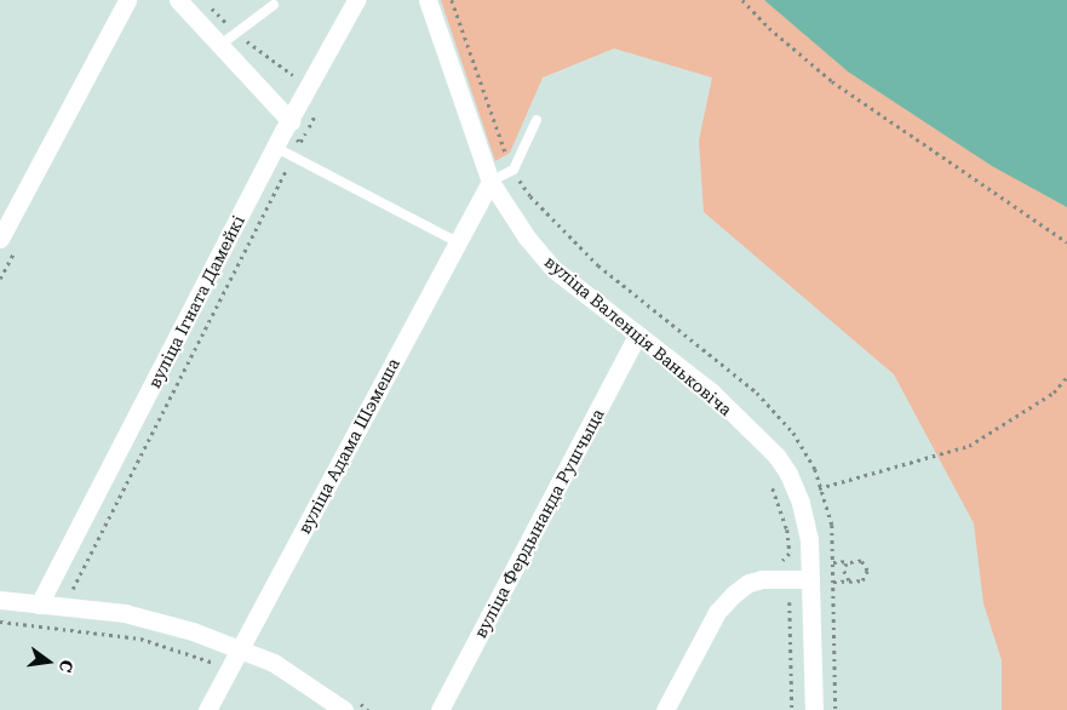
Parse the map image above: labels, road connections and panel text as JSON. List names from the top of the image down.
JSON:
{
  "streets": {
    "street": [
      "вуліца Ігната Дамейкі",
      "вуліца Валенція Ваньковіча",
      "вуліца Адама Шэмеша",
      "вуліца Фердынанда Рушчыца"
    ]
  },
  "crossings": [
    ["вуліца Валенція Ваньковіча", "вуліца Адама Шэмеша"],
    ["вуліца Валенція Ваньковіча", "вуліца Фердынанда Рушчыца"]
  ],
  "north": "right"
}
